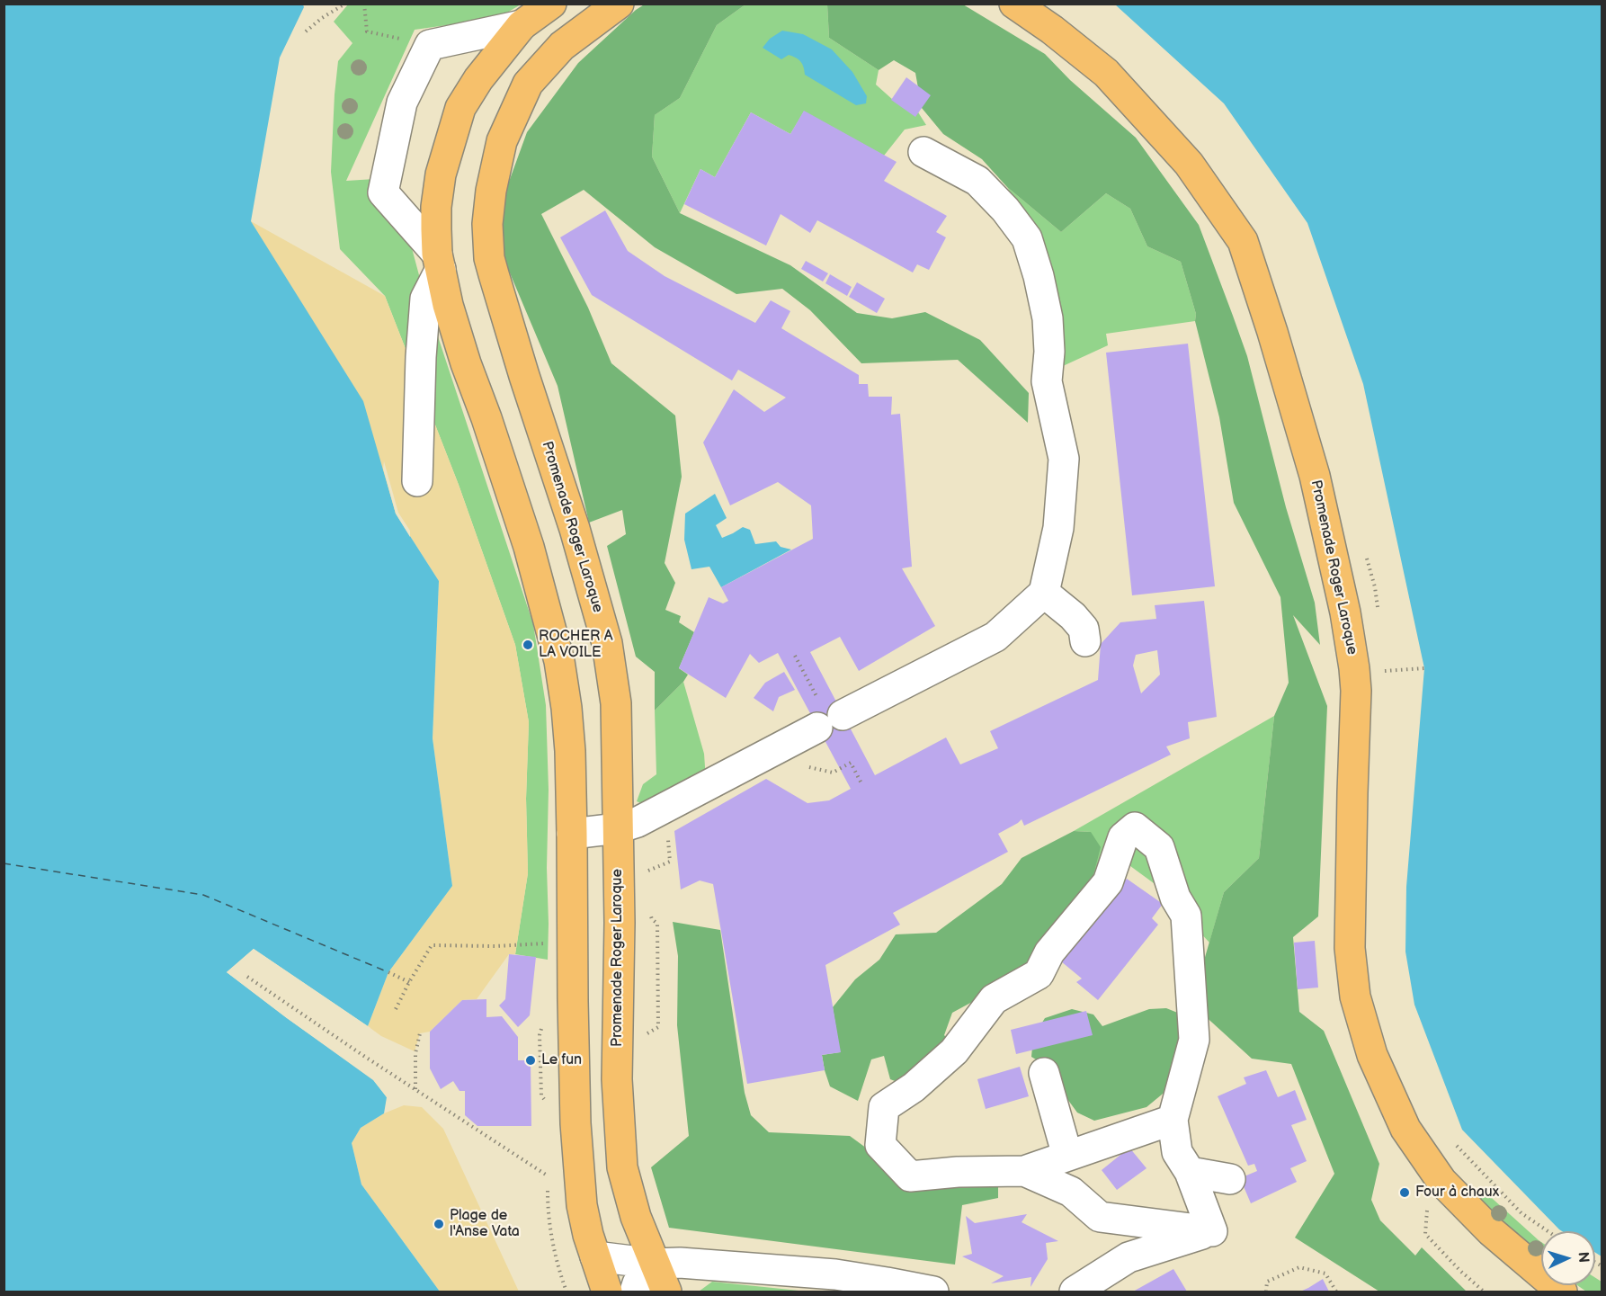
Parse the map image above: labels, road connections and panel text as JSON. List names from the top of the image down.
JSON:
{
  "streets": {
    "main road": ["Promenade Roger Laroque"]
  },
  "places": [
    "ROCHER A LA VOILE",
    "Le fun",
    "Four à chaux",
    "Plage de l'Anse Vata"
  ],
  "north": "right"
}
